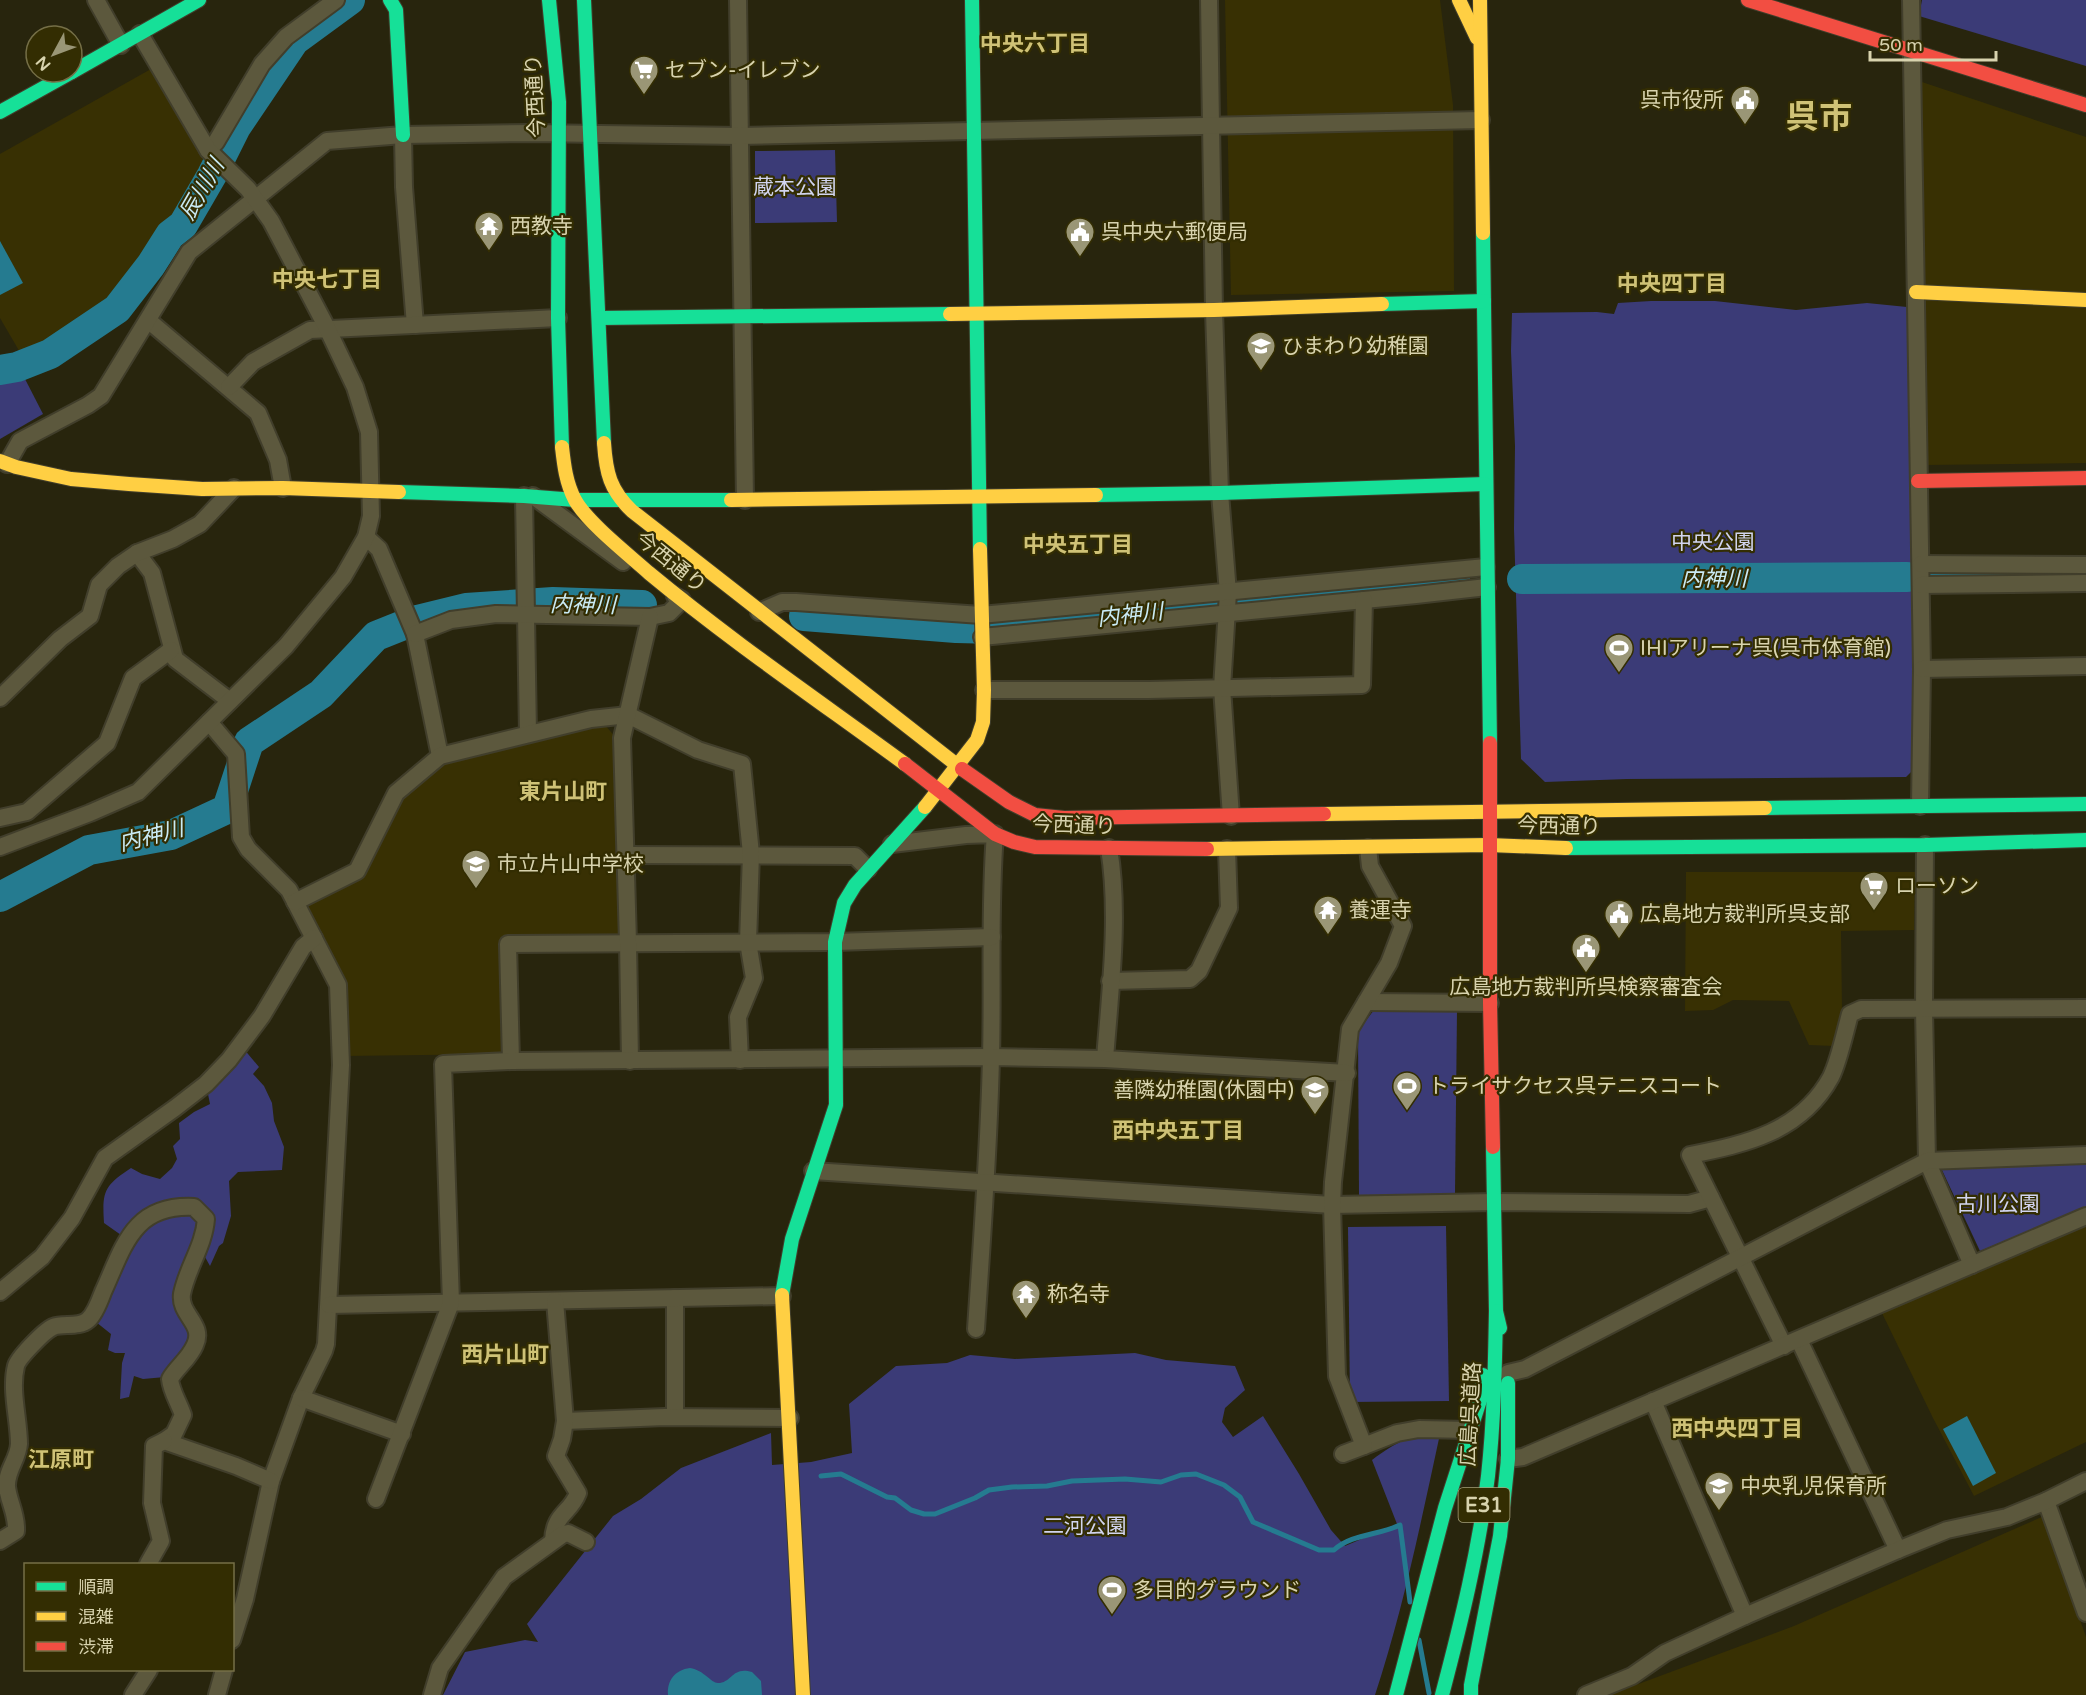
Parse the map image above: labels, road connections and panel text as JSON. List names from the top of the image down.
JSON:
{
  "streets": {
    "main road": ["今西通り", "広島呉道路", "E31"]
  },
  "districts": [
    "中央六丁目",
    "呉市",
    "中央七丁目",
    "中央四丁目",
    "中央五丁目",
    "東片山町",
    "西中央五丁目",
    "西片山町",
    "西中央四丁目",
    "江原町"
  ],
  "water": ["辰川川", "内神川"],
  "parks": [
    "蔵本公園",
    "中央公園",
    "古川公園",
    "二河公園"
  ],
  "places": {
    "supermarket": ["セブン-イレブン", "ローソン"],
    "public building": [
      "呉市役所",
      "呉中央六郵便局",
      "広島地方裁判所呉支部",
      "広島地方裁判所呉検察審査会"
    ],
    "temple": ["西教寺", "養運寺", "称名寺"],
    "school or university": [
      "ひまわり幼稚園",
      "市立片山中学校",
      "善隣幼稚園(休園中)",
      "中央乳児保育所"
    ],
    "sports": ["IHIアリーナ呉(呉市体育館)", "トライサクセス呉テニスコート", "多目的グラウンド"]
  },
  "legend": ["順調", "混雑", "渋滞"],
  "scale_bar": "50 m",
  "north": "bottom left"
}
